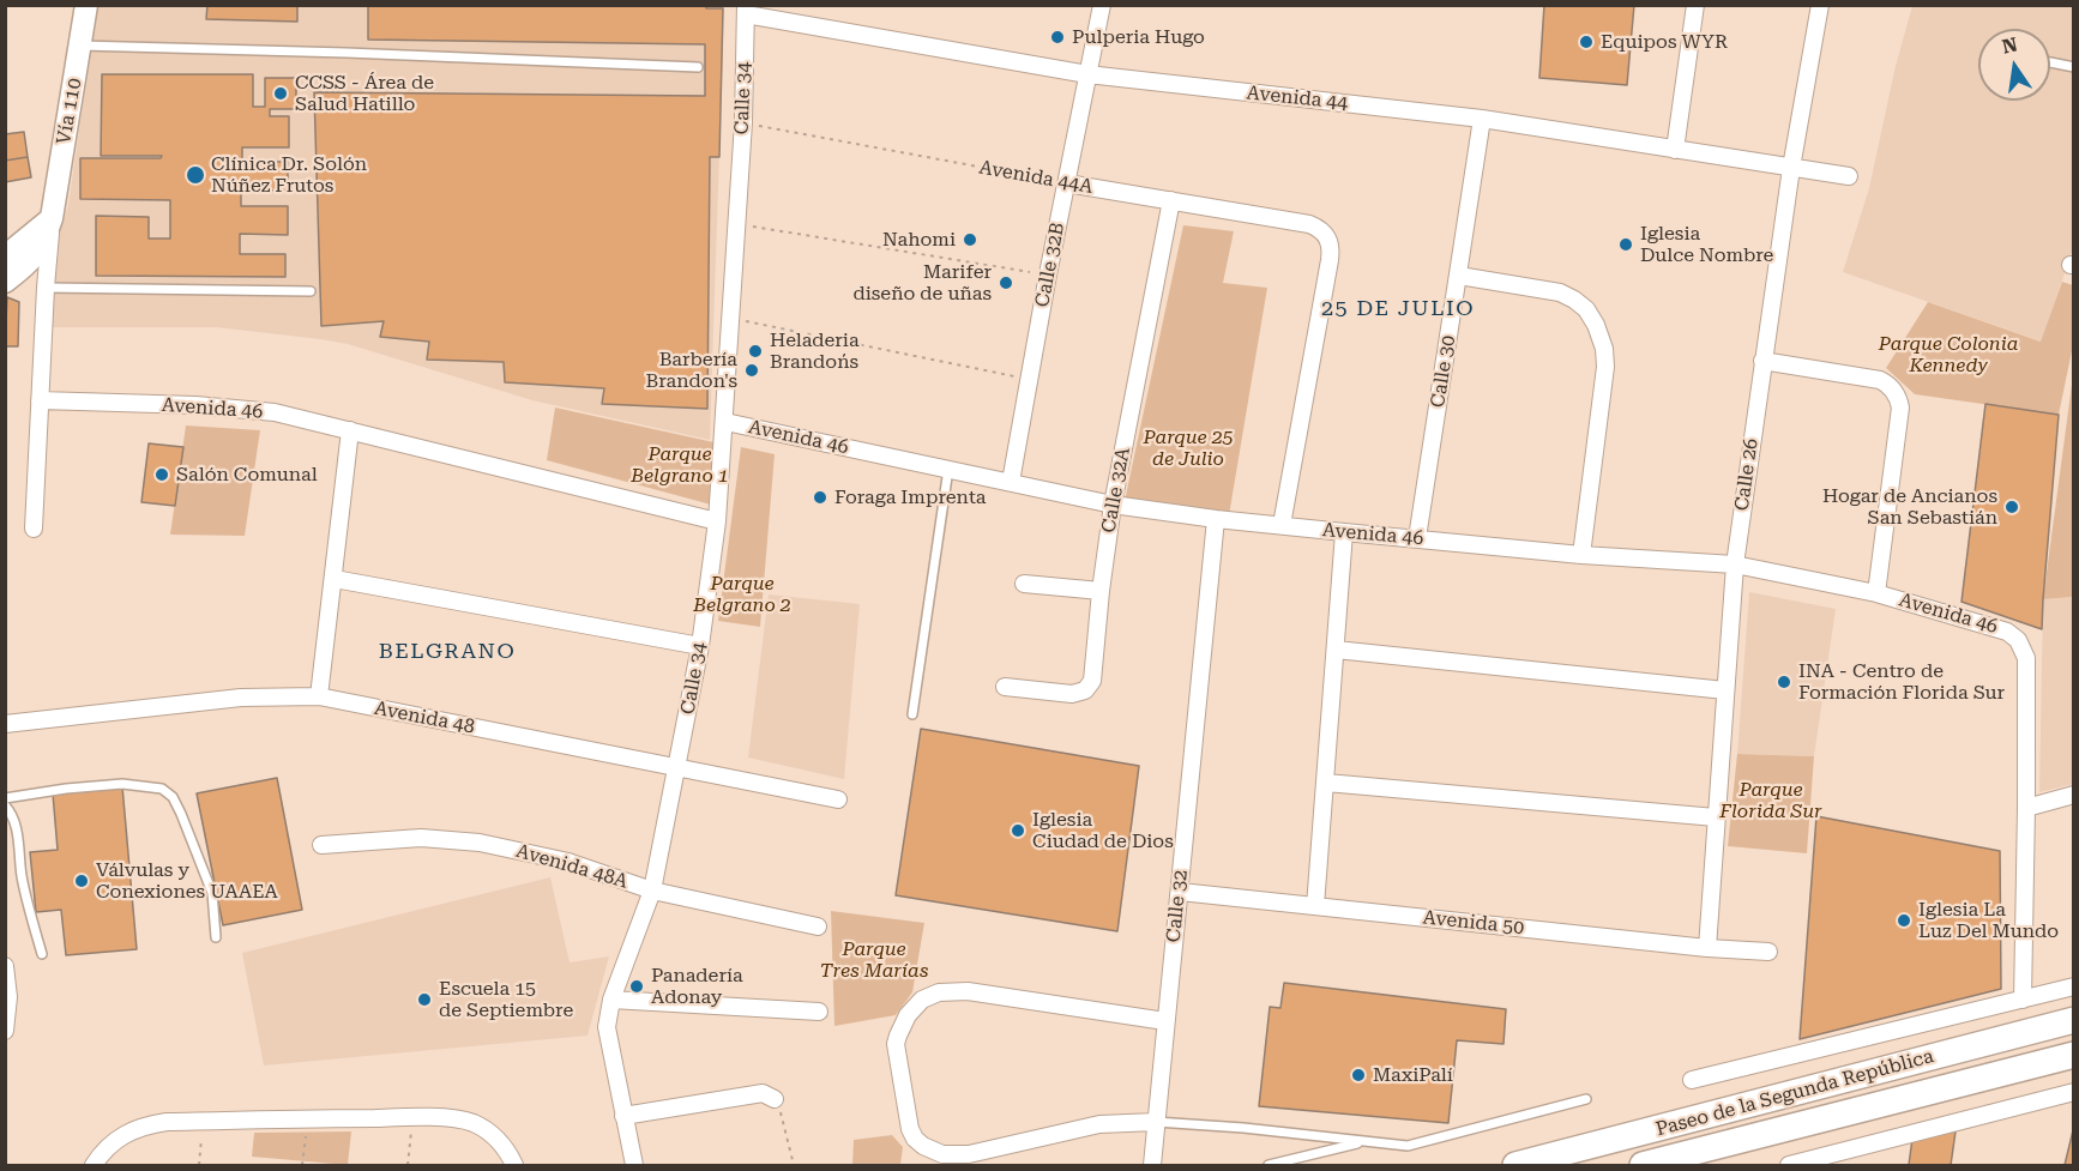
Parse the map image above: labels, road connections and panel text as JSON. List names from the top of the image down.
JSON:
{
  "streets": {
    "highway": ["Paseo de la Segunda República"],
    "main road": ["Vía 110"],
    "street": [
      "Calle 34",
      "Avenida 44",
      "Avenida 44A",
      "Calle 32B",
      "Calle 30",
      "Avenida 46",
      "Calle 26",
      "Calle 32A",
      "Avenida 48",
      "Avenida 48A",
      "Calle 32",
      "Avenida 50"
    ]
  },
  "crossings": [
    ["Calle 34", "Avenida 44"],
    ["Calle 34", "Avenida 44A"],
    ["Calle 34", "Avenida 46"],
    ["Calle 34", "Avenida 48"],
    ["Calle 34", "Avenida 48A"],
    ["Avenida 44", "Calle 32B"],
    ["Avenida 44", "Calle 30"],
    ["Avenida 44", "Calle 26"],
    ["Avenida 44A", "Calle 32B"],
    ["Avenida 44A", "Avenida 46"],
    ["Avenida 44A", "Calle 32A"],
    ["Calle 32B", "Avenida 46"],
    ["Calle 30", "Avenida 46"],
    ["Avenida 46", "Calle 26"],
    ["Avenida 46", "Calle 32A"],
    ["Avenida 46", "Calle 32"],
    ["Calle 26", "Avenida 50"],
    ["Calle 32", "Avenida 50"]
  ],
  "districts": ["25 DE JULIO", "BELGRANO"],
  "parks": [
    "Parque Colonia Kennedy",
    "Parque 25 de Julio",
    "Parque Belgrano 1",
    "Parque Belgrano 2",
    "Parque Florida Sur",
    "Parque Tres Marías"
  ],
  "places": [
    "Pulperia Hugo",
    "Equipos WYR",
    "CCSS - Área de Salud Hatillo",
    "Clínica Dr. Solón Núñez Frutos",
    "Nahomi",
    "Iglesia Dulce Nombre",
    "Marifer diseño de uñas",
    "Heladeria Brandon´s",
    "Barbería Brandon's",
    "Salón Comunal",
    "Foraga Imprenta",
    "Hogar de Ancianos San Sebastián",
    "INA - Centro de Formación Florida Sur",
    "Iglesia Ciudad de Dios",
    "Válvulas y Conexiones UAAEA",
    "Iglesia La Luz Del Mundo",
    "Panadería Adonay",
    "Escuela 15 de Septiembre",
    "MaxiPalí"
  ],
  "north": "top"
}
